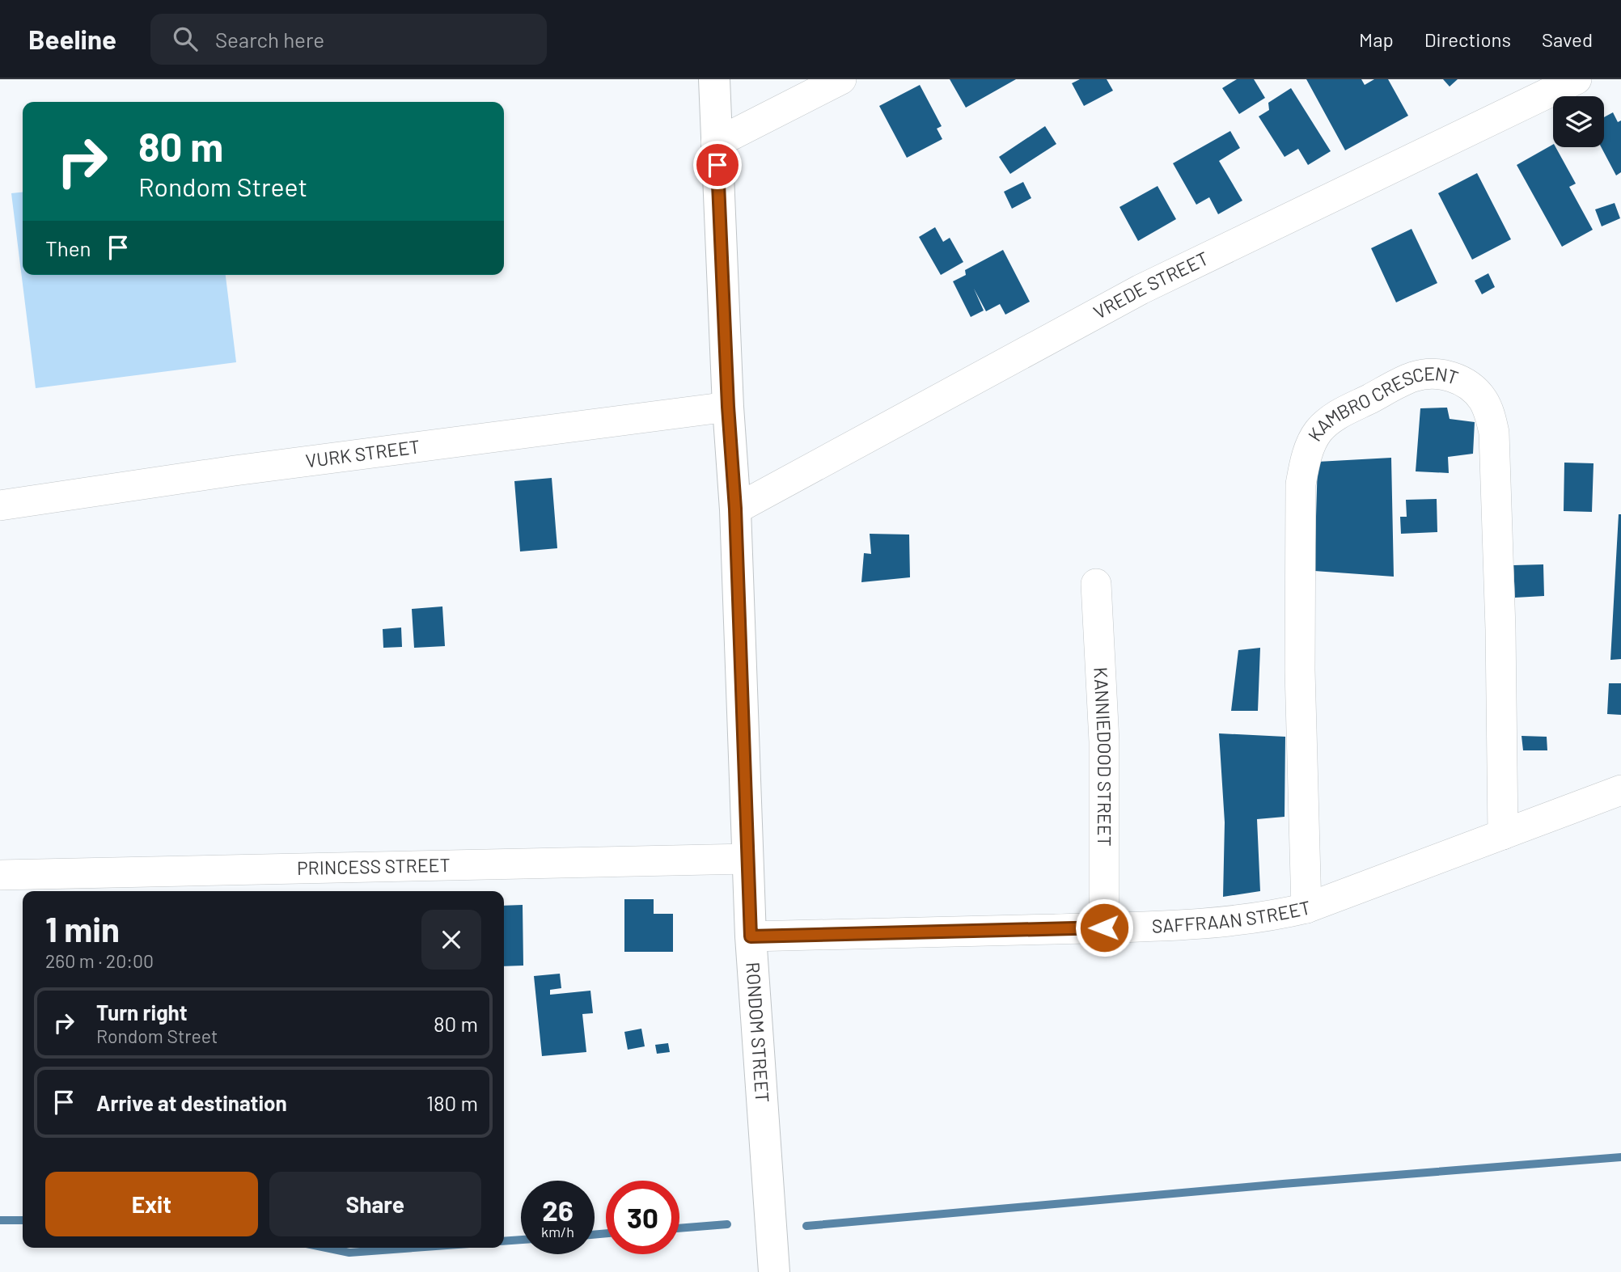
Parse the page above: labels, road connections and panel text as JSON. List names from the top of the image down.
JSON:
{
  "streets": {
    "street": [
      "VREDE STREET",
      "KAMBRO CRESCENT",
      "VURK STREET",
      "KANNIEDOOD STREET",
      "PRINCESS STREET",
      "SAFFRAAN STREET",
      "RONDOM STREET"
    ]
  },
  "crossings": [
    ["VREDE STREET", "RONDOM STREET"],
    ["KAMBRO CRESCENT", "SAFFRAAN STREET"],
    ["VURK STREET", "RONDOM STREET"],
    ["KANNIEDOOD STREET", "SAFFRAAN STREET"],
    ["PRINCESS STREET", "RONDOM STREET"],
    ["SAFFRAAN STREET", "RONDOM STREET"]
  ],
  "page": {
    "header": "Beeline",
    "search": "Search here",
    "nav": ["Map", "Directions", "Saved"],
    "turn": ["80 m", "Rondom Street"],
    "then": "Then",
    "heading": ["1 min", "260 m · 20:00"],
    "list": [
      {
        "name": "Turn right",
        "note": "Rondom Street",
        "value": "80 m"
      },
      {
        "name": "Arrive at destination",
        "value": "180 m"
      }
    ],
    "buttons": ["Exit", "Share"],
    "speed": "26 km/h",
    "limit": "30"
  }
}
